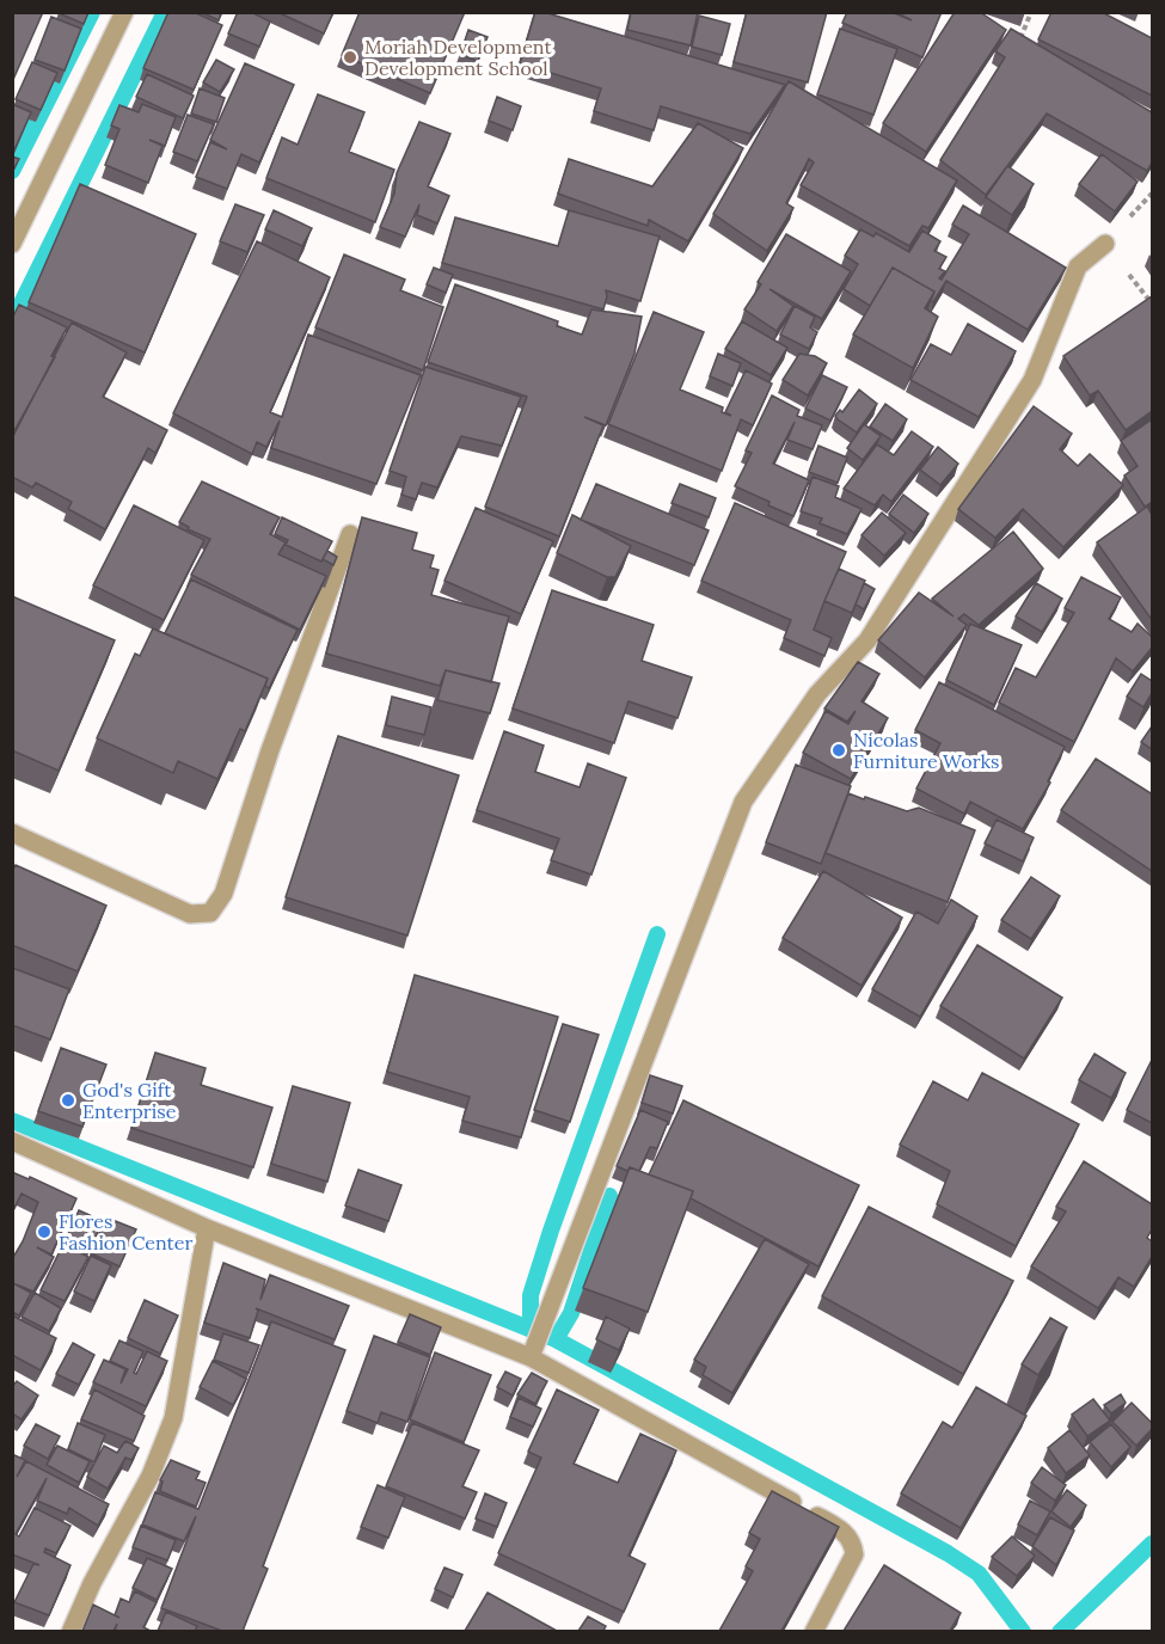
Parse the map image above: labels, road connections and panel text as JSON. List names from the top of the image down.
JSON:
{
  "places": [
    "Moriah Development Development School",
    "Nicolas Furniture Works",
    "God's Gift Enterprise",
    "Flores Fashion Center"
  ]
}
